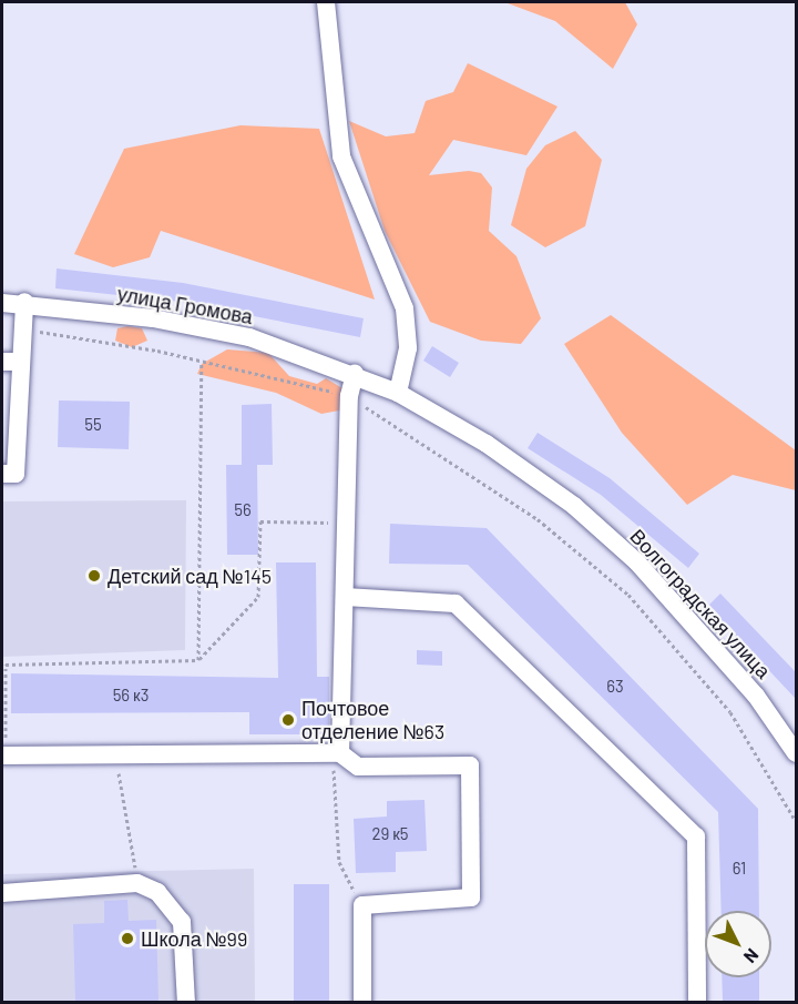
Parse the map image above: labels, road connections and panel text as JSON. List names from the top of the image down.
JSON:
{
  "streets": {
    "street": ["улица Громова", "Волгоградская улица"]
  },
  "crossings": [
    ["улица Громова", "Волгоградская улица"]
  ],
  "places": ["Детский сад №145", "Почтовое отделение №63", "Школа №99"],
  "house_numbers": [
    "55",
    "56",
    "63",
    "56 к3",
    "29 к5",
    "61"
  ],
  "north": "bottom right"
}
